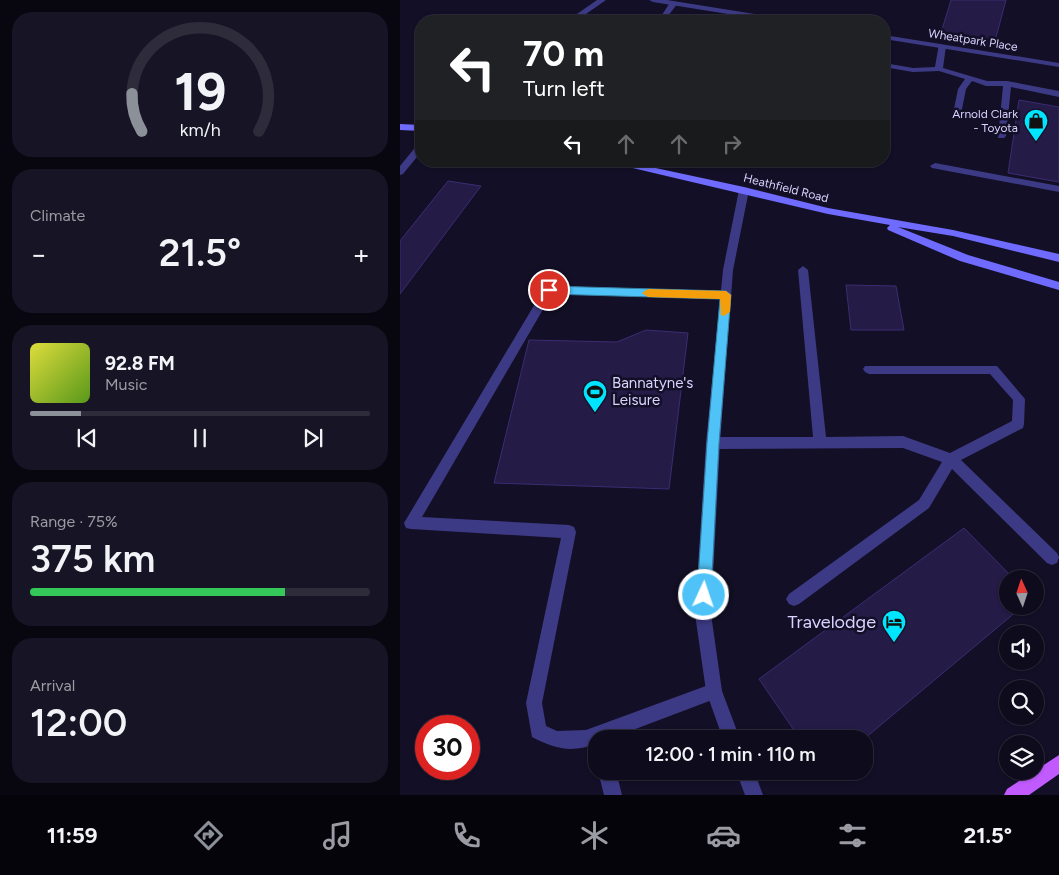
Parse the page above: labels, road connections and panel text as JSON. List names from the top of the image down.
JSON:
{
  "streets": {
    "main road": ["Heathfield Road"],
    "street": ["Wheatpark Place"]
  },
  "places": {
    "shop": ["Arnold Clark - Toyota"],
    "sports": ["Bannatyne's Leisure"],
    "hotel": ["Travelodge"]
  },
  "north": "top",
  "page": {
    "turn": ["70 m", "Turn left"],
    "tile": [
      "Climate",
      ["Range · 75%", "375 km"],
      ["Arrival", "12:00"]
    ],
    "heat": ["−", "21.5°", "+"],
    "song": ["92.8 FM", "Music"],
    "limit": "30",
    "trip": "12:00 · 1 min · 110 m",
    "tabs": ["11:59", "21.5°"],
    "gauge": ["19", "km/h"]
  }
}
